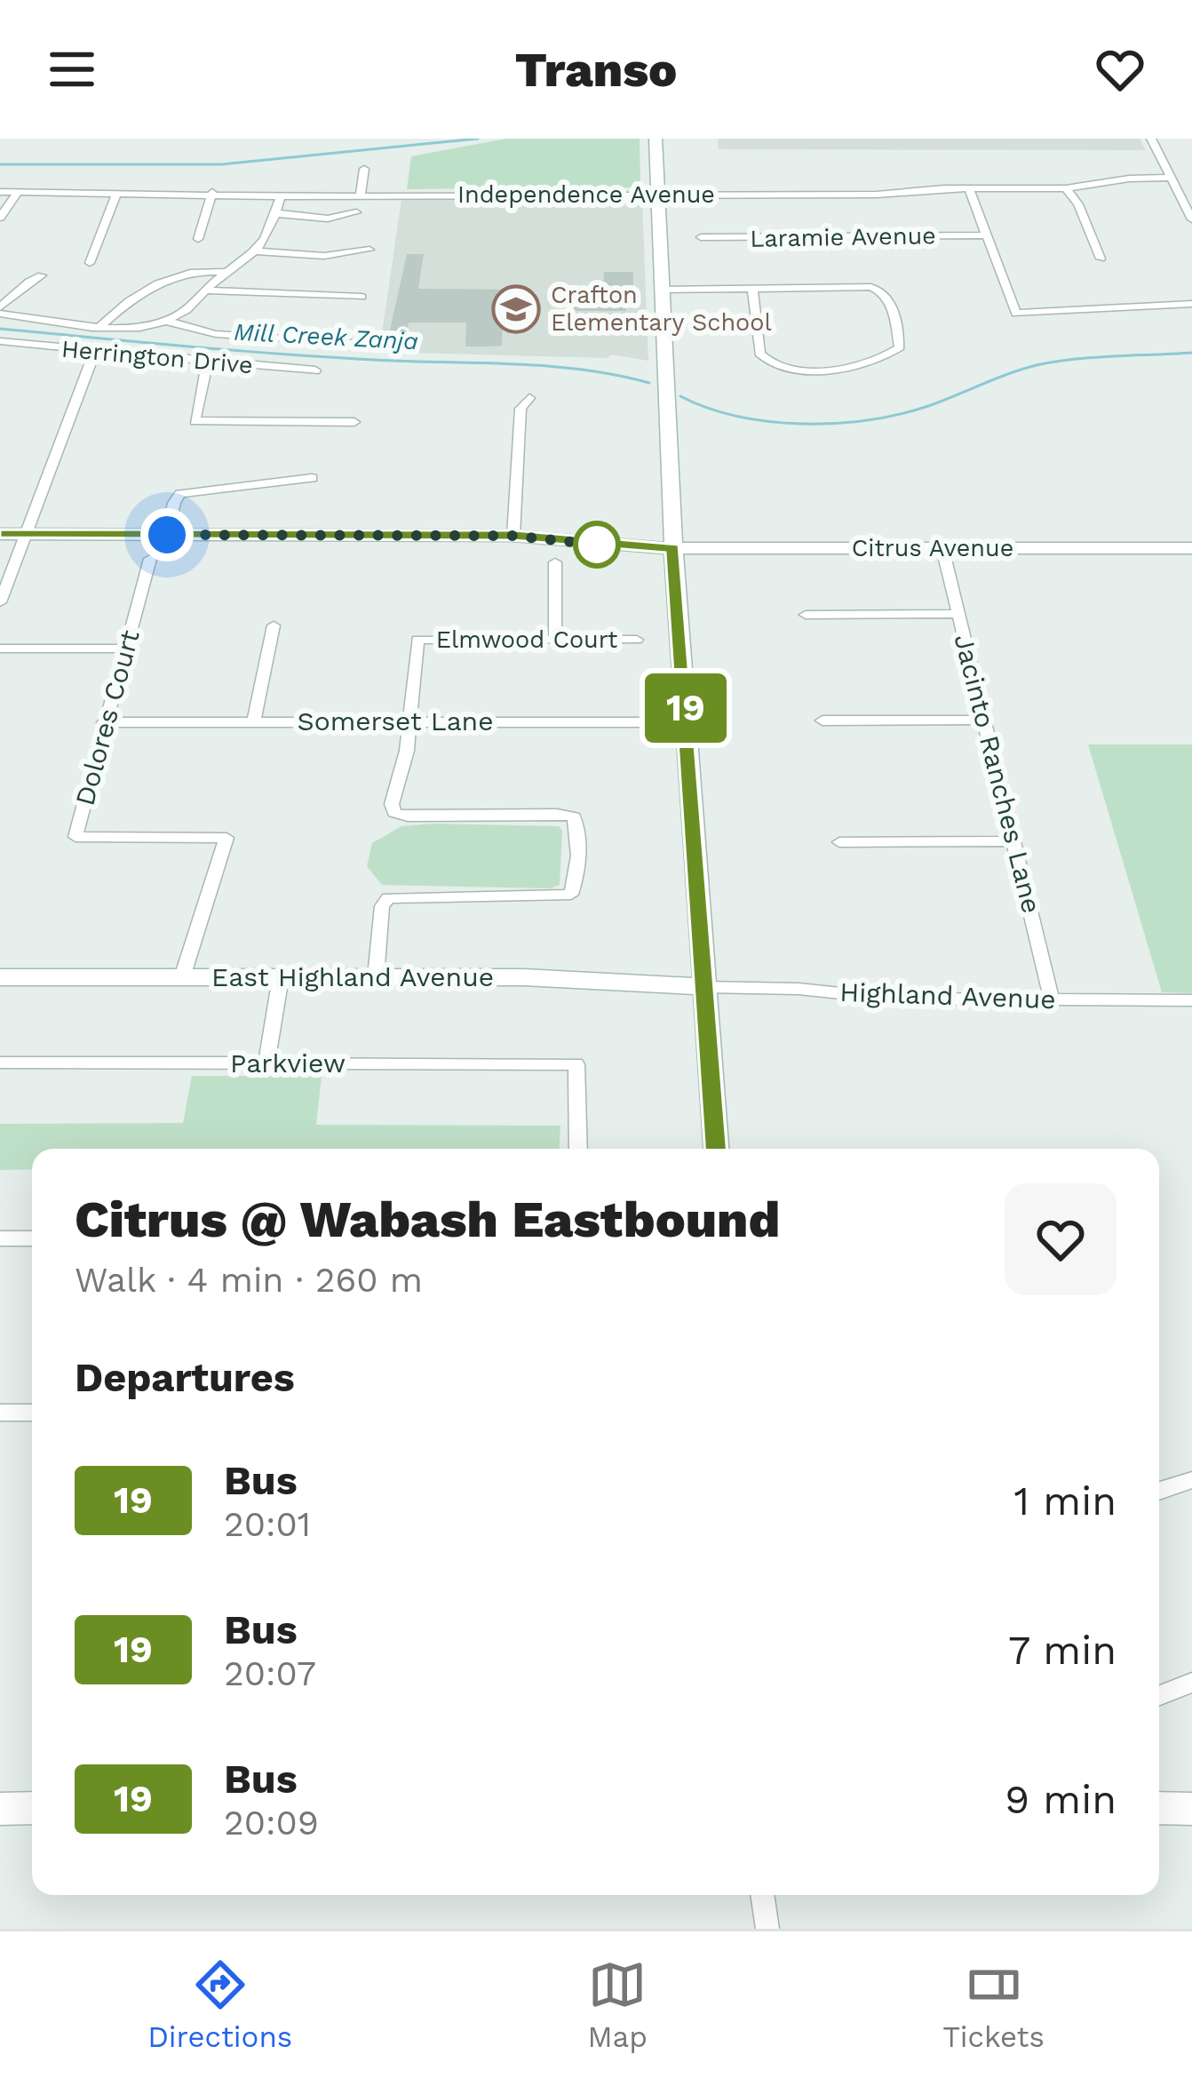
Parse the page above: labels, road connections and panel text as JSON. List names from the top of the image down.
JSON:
{
  "streets": {
    "street": [
      "Independence Avenue",
      "Laramie Avenue",
      "Herrington Drive",
      "Citrus Avenue",
      "Elmwood Court",
      "Dolores Court",
      "Somerset Lane",
      "Jacinto Ranches Lane",
      "East Highland Avenue",
      "Highland Avenue",
      "Parkview"
    ]
  },
  "crossings": [
    ["Citrus Avenue", "Jacinto Ranches Lane"],
    ["Elmwood Court", "Somerset Lane"],
    ["Dolores Court", "Somerset Lane"],
    ["Dolores Court", "East Highland Avenue"],
    ["Jacinto Ranches Lane", "Highland Avenue"],
    ["East Highland Avenue", "Highland Avenue"]
  ],
  "water": ["Mill Creek Zanja"],
  "places": {
    "school or university": ["Crafton Elementary School"]
  },
  "lines": ["bus line 19"],
  "page": {
    "header": "Transo",
    "on_map": "19",
    "heading": [
      ["Citrus @ Wabash Eastbound", "Walk · 4 min · 260 m"],
      "Departures"
    ],
    "list": [
      {
        "mark": "19",
        "name": "Bus",
        "note": "20:01",
        "value": "1 min"
      },
      {
        "mark": "19",
        "name": "Bus",
        "note": "20:07",
        "value": "7 min"
      },
      {
        "mark": "19",
        "name": "Bus",
        "note": "20:09",
        "value": "9 min"
      }
    ],
    "tabs": ["Directions", "Map", "Tickets"]
  }
}
